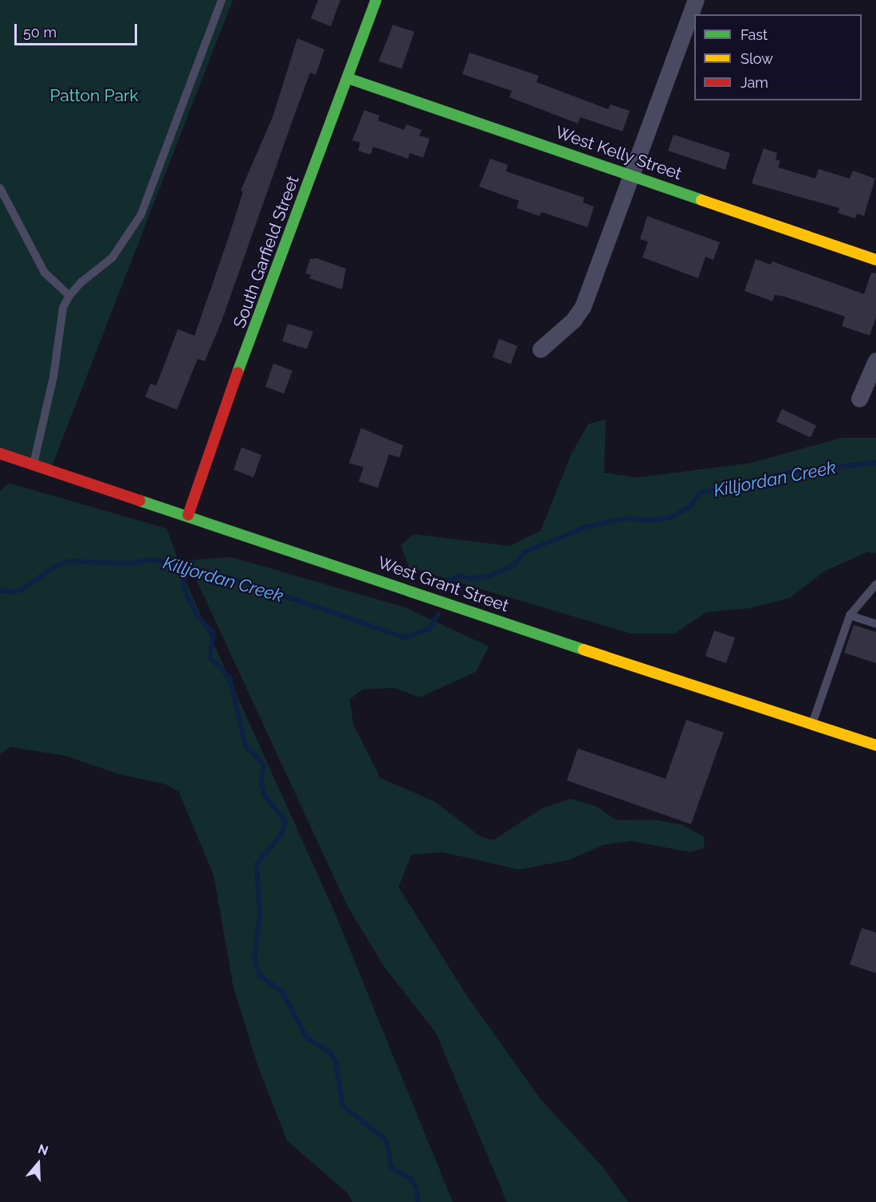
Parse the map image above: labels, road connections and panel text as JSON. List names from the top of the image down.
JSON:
{
  "streets": {
    "street": ["West Kelly Street", "South Garfield Street", "West Grant Street"]
  },
  "crossings": [
    ["West Kelly Street", "South Garfield Street"],
    ["South Garfield Street", "West Grant Street"]
  ],
  "water": ["Killjordan Creek"],
  "parks": ["Patton Park"],
  "legend": ["Fast", "Slow", "Jam"],
  "scale_bar": "50 m",
  "north": "top"
}
